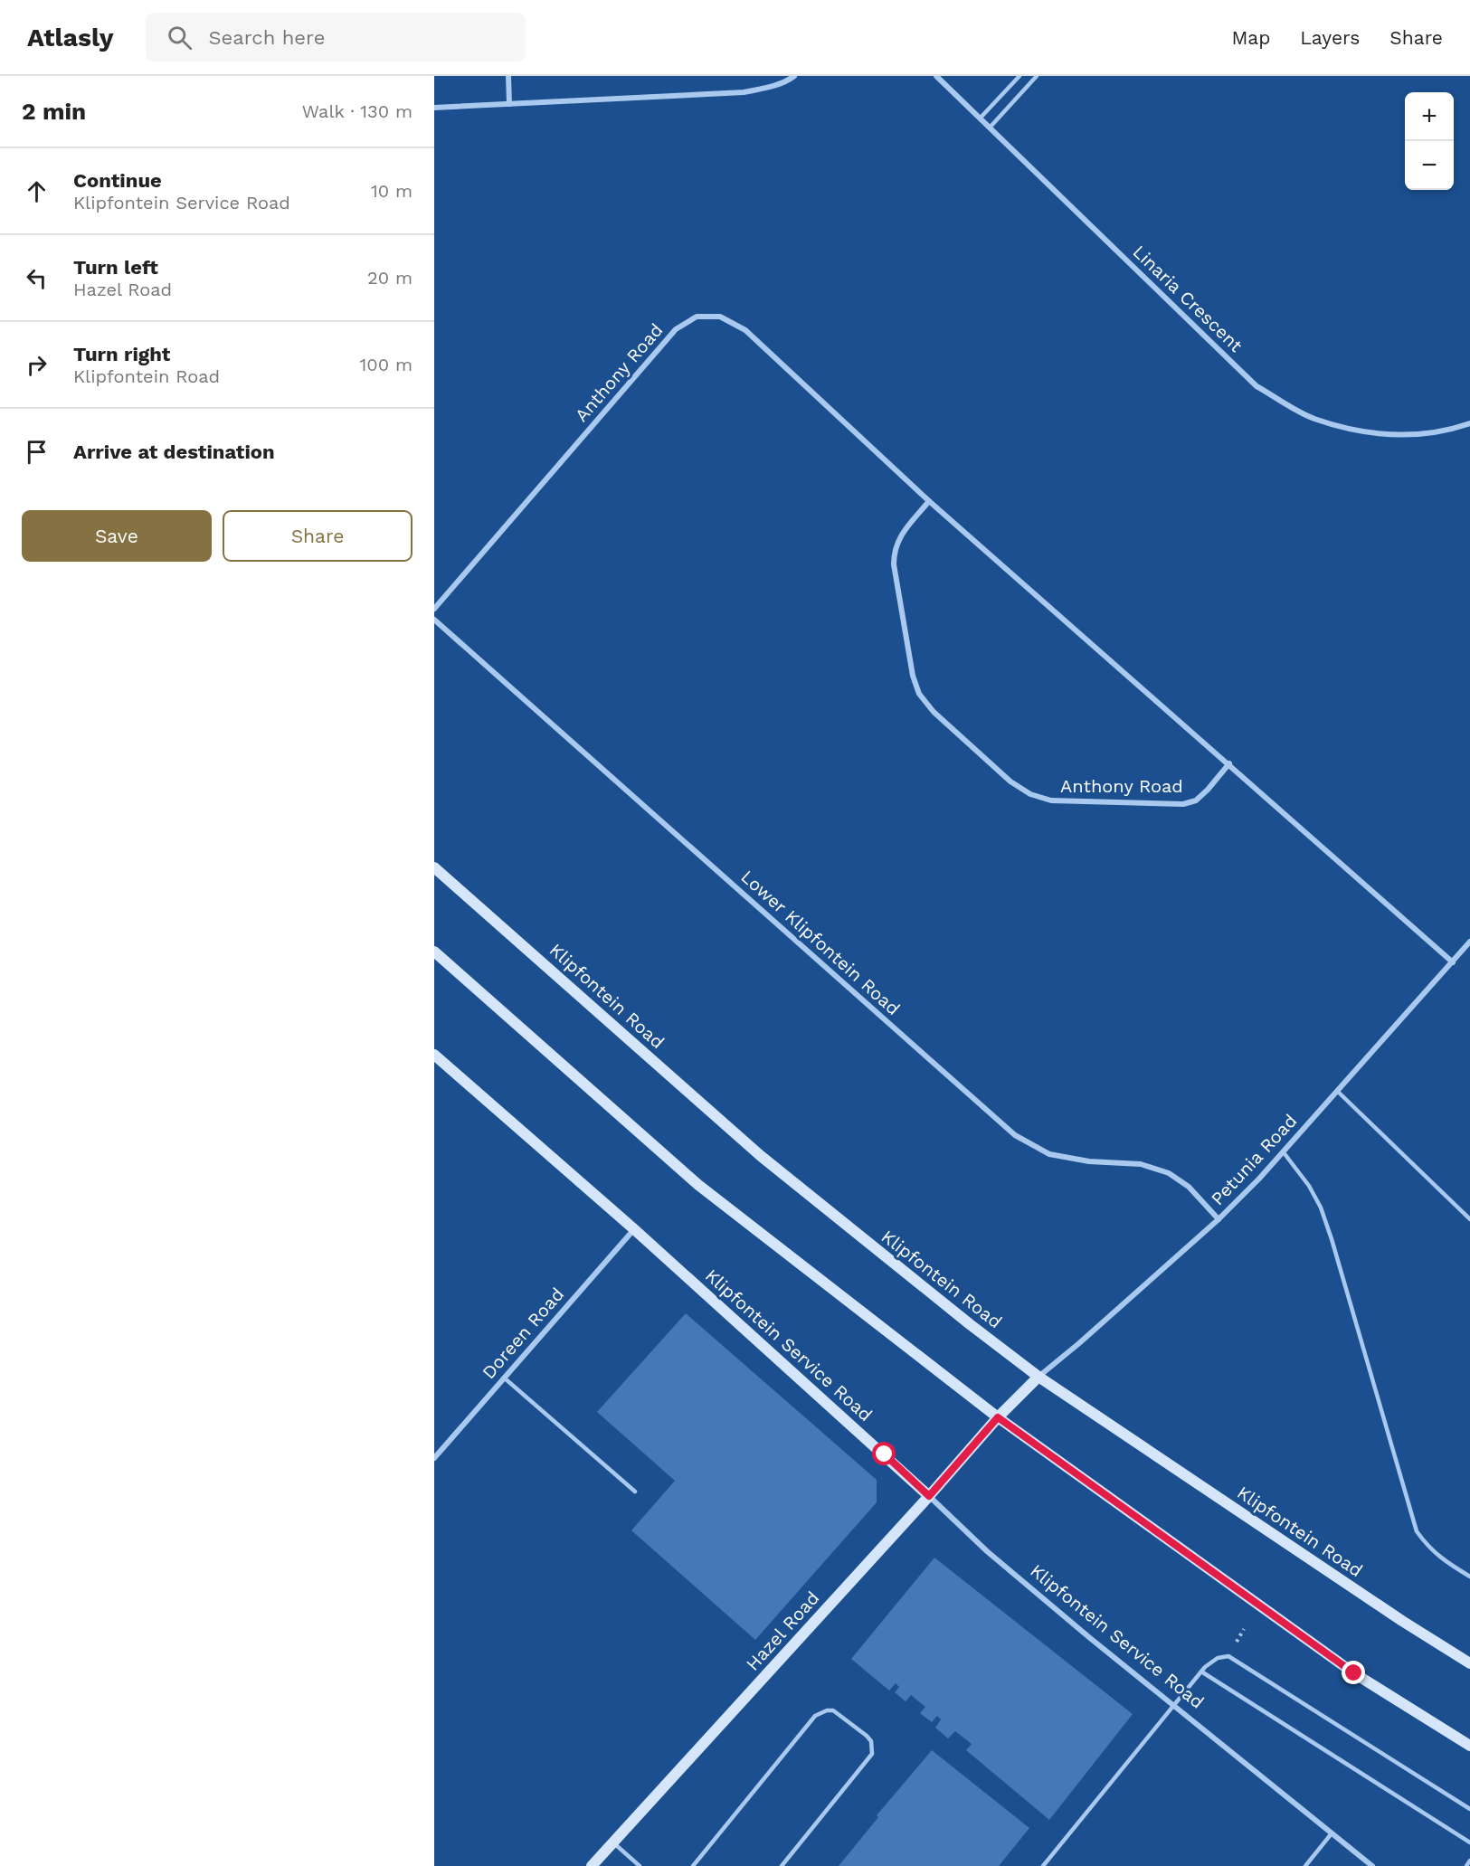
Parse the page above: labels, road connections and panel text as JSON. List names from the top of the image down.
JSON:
{
  "streets": {
    "main road": ["Klipfontein Road", "Klipfontein Service Road", "Hazel Road"],
    "street": [
      "Linaria Crescent",
      "Anthony Road",
      "Lower Klipfontein Road",
      "Petunia Road",
      "Doreen Road"
    ]
  },
  "crossings": [
    ["Anthony Road", "Petunia Road"],
    ["Lower Klipfontein Road", "Petunia Road"],
    ["Klipfontein Road", "Petunia Road"],
    ["Klipfontein Road", "Hazel Road"],
    ["Petunia Road", "Hazel Road"],
    ["Doreen Road", "Klipfontein Service Road"],
    ["Klipfontein Service Road", "Hazel Road"]
  ],
  "page": {
    "header": "Atlasly",
    "search": "Search here",
    "nav": ["Map", "Layers", "Share"],
    "heading": ["2 min", "Walk · 130 m"],
    "map_buttons": ["+", "−"],
    "list": [
      ["Continue", "Klipfontein Service Road", "10 m"],
      ["Turn left", "Hazel Road", "20 m"],
      ["Turn right", "Klipfontein Road", "100 m"],
      "Arrive at destination"
    ],
    "buttons": ["Save", "Share"]
  }
}
